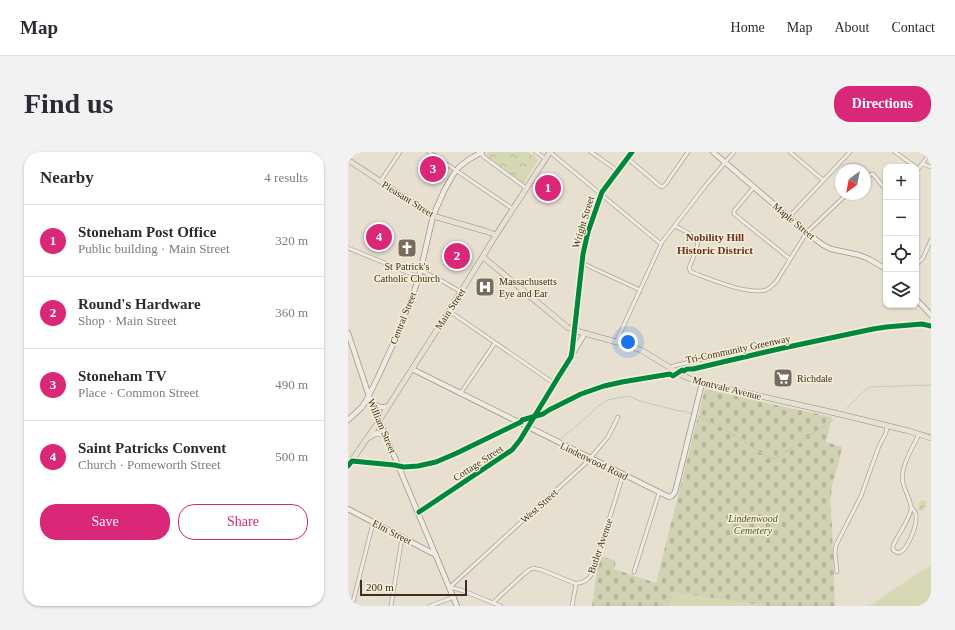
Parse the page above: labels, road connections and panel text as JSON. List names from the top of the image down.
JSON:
{
  "streets": {
    "main road": ["Pleasant Street", "Main Street", "Montvale Avenue"],
    "street": [
      "Maple Street",
      "Wright Street",
      "Central Street",
      "William Street",
      "Lindenwood Road",
      "Cottage Street",
      "West Street",
      "Elm Street",
      "Butler Avenue"
    ],
    "cycle path": ["Tri-Community Greenway"]
  },
  "crossings": [
    ["Pleasant Street", "Main Street"],
    ["Pleasant Street", "Central Street"],
    ["Wright Street", "Montvale Avenue"],
    ["Wright Street", "Cottage Street"],
    ["Main Street", "Montvale Avenue"],
    ["Main Street", "William Street"],
    ["Main Street", "Lindenwood Road"],
    ["Central Street", "William Street"],
    ["Montvale Avenue", "Cottage Street"],
    ["William Street", "Cottage Street"],
    ["William Street", "West Street"],
    ["William Street", "Elm Street"],
    ["Lindenwood Road", "Cottage Street"],
    ["Lindenwood Road", "West Street"],
    ["Lindenwood Road", "Butler Avenue"]
  ],
  "districts": ["Nobility Hill Historic District"],
  "parks": ["Lindenwood Cemetery"],
  "places": {
    "church": ["St Patrick's Catholic Church"],
    "hospital": ["Massachusetts Eye and Ear"],
    "supermarket": ["Richdale"]
  },
  "scale_bar": "200 m",
  "north": "bottom left",
  "page": {
    "header": "Map",
    "nav": [
      "Home",
      "Map",
      "About",
      "Contact"
    ],
    "buttons": [
      "Directions",
      ["Save", "Share"]
    ],
    "title": "Find us",
    "heading": ["Nearby", "4 results"],
    "pins": [
      "3",
      "1",
      "4",
      "2"
    ],
    "map_buttons": ["+", "−"],
    "list": [
      {
        "mark": "1",
        "name": "Stoneham Post Office",
        "note": "Public building · Main Street",
        "value": "320 m"
      },
      {
        "mark": "2",
        "name": "Round's Hardware",
        "note": "Shop · Main Street",
        "value": "360 m"
      },
      {
        "mark": "3",
        "name": "Stoneham TV",
        "note": "Place · Common Street",
        "value": "490 m"
      },
      {
        "mark": "4",
        "name": "Saint Patricks Convent",
        "note": "Church · Pomeworth Street",
        "value": "500 m"
      }
    ],
    "scale": "200 m"
  }
}
